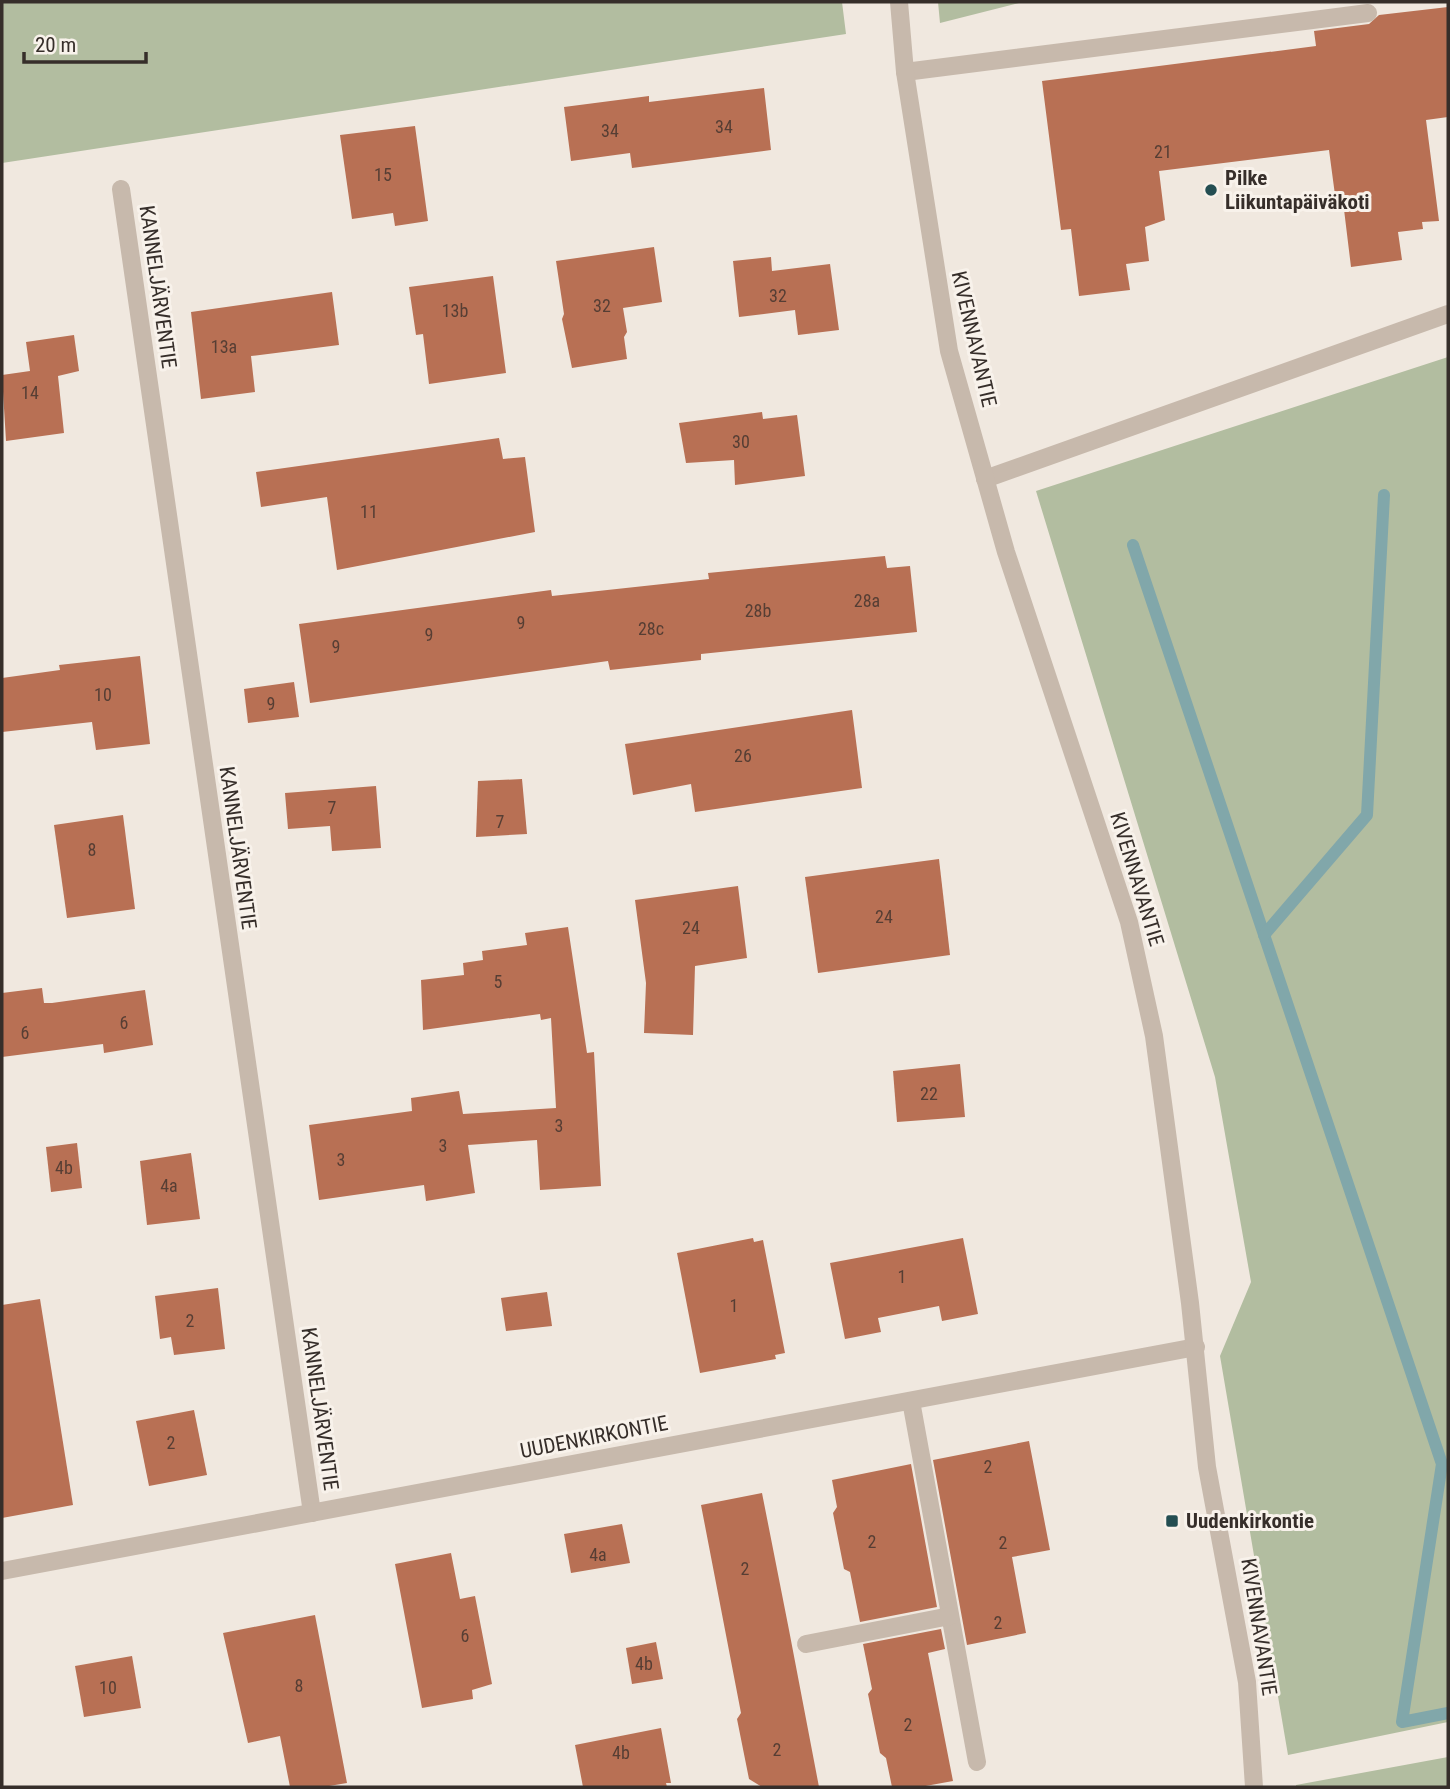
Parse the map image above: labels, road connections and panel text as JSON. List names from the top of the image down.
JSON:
{
  "streets": {
    "street": ["KANNELJÄRVENTIE", "KIVENNAVANTIE", "UUDENKIRKONTIE"]
  },
  "crossings": [
    ["KANNELJÄRVENTIE", "UUDENKIRKONTIE"],
    ["KIVENNAVANTIE", "UUDENKIRKONTIE"]
  ],
  "places": {
    "other": ["Pilke Liikuntapäiväkoti"],
    "transit": ["Uudenkirkontie"]
  },
  "house_numbers": [
    "34",
    "34",
    "21",
    "15",
    "32",
    "32",
    "13b",
    "13a",
    "14",
    "30",
    "11",
    "28a",
    "28b",
    "9",
    "28c",
    "9",
    "9",
    "10",
    "9",
    "26",
    "7",
    "7",
    "8",
    "24",
    "24",
    "5",
    "6",
    "6",
    "22",
    "3",
    "3",
    "3",
    "4b",
    "4a",
    "1",
    "1",
    "2",
    "2",
    "2",
    "2",
    "2",
    "4a",
    "2",
    "2",
    "6",
    "4b",
    "8",
    "10",
    "2",
    "2",
    "4b"
  ],
  "scale_bar": "20 m"
}
